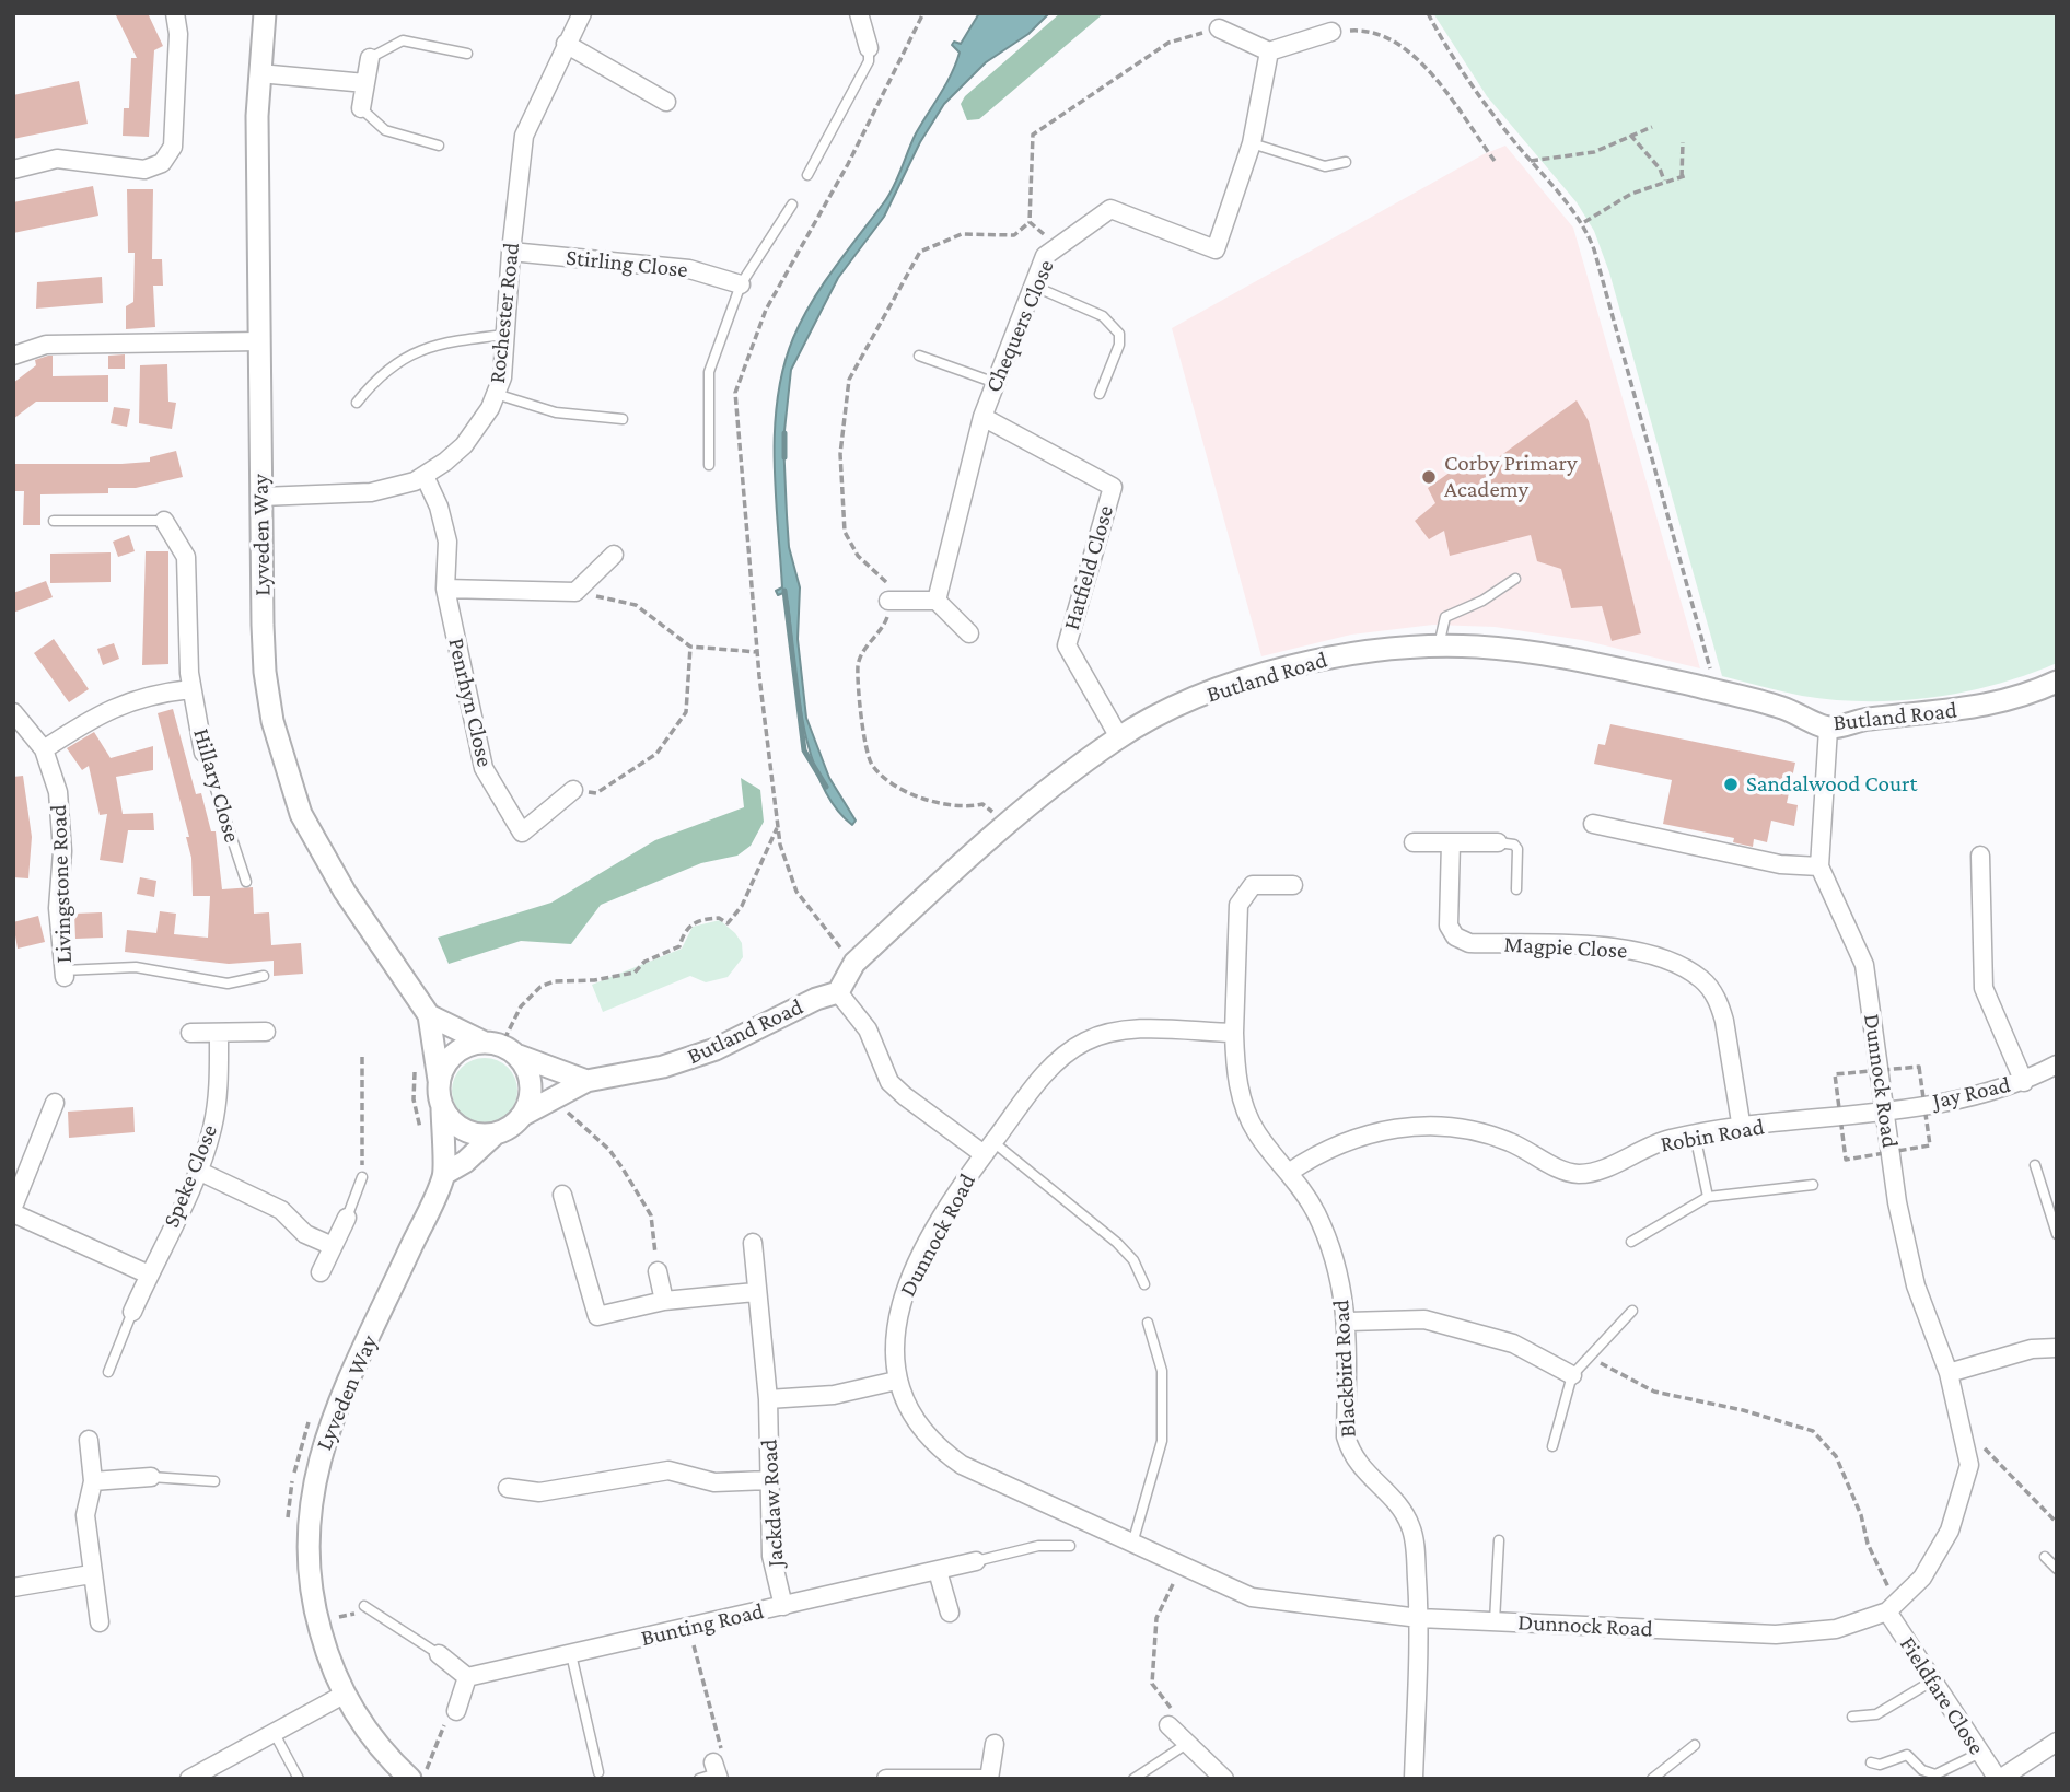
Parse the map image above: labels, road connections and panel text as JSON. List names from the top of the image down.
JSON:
{
  "streets": {
    "street": [
      "Stirling Close",
      "Rochester Road",
      "Chequers Close",
      "Lyveden Way",
      "Hatfield Close",
      "Butland Road",
      "Penrhyn Close",
      "Hillary Close",
      "Livingstone Road",
      "Magpie Close",
      "Dunnock Road",
      "Jay Road",
      "Robin Road",
      "Speke Close",
      "Blackbird Road",
      "Jackdaw Road",
      "Bunting Road",
      "Fieldfare Close"
    ]
  },
  "crossings": [
    ["Stirling Close", "Rochester Road"],
    ["Rochester Road", "Lyveden Way"],
    ["Rochester Road", "Penrhyn Close"],
    ["Chequers Close", "Hatfield Close"],
    ["Lyveden Way", "Butland Road"],
    ["Hatfield Close", "Butland Road"],
    ["Butland Road", "Dunnock Road"],
    ["Magpie Close", "Robin Road"],
    ["Dunnock Road", "Jay Road"],
    ["Dunnock Road", "Robin Road"],
    ["Dunnock Road", "Blackbird Road"],
    ["Dunnock Road", "Fieldfare Close"],
    ["Jay Road", "Robin Road"],
    ["Robin Road", "Blackbird Road"],
    ["Jackdaw Road", "Bunting Road"]
  ],
  "places": ["Corby Primary Academy", "Sandalwood Court"]
}
